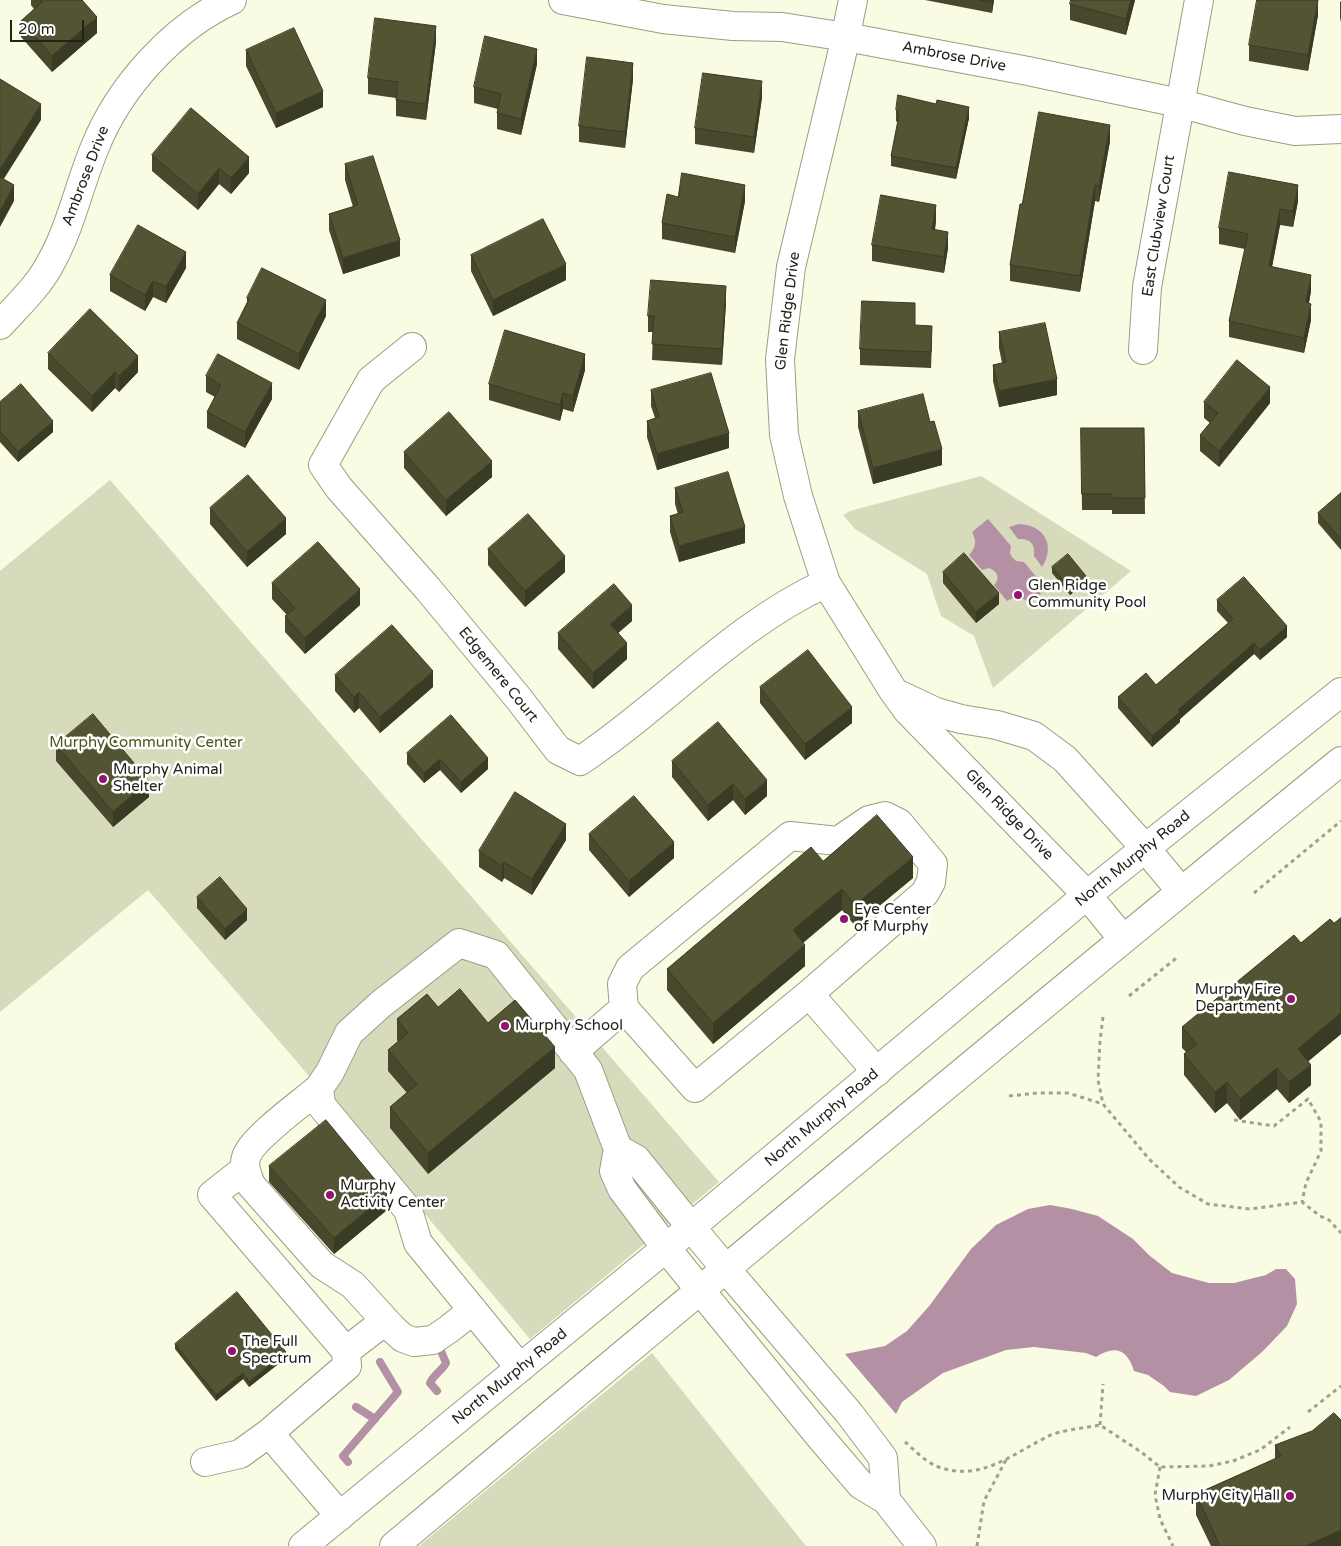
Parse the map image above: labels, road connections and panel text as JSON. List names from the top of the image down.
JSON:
{
  "streets": {
    "street": [
      "Ambrose Drive",
      "East Clubview Court",
      "Glen Ridge Drive",
      "Edgemere Court",
      "North Murphy Road"
    ]
  },
  "crossings": [
    ["Ambrose Drive", "East Clubview Court"],
    ["Ambrose Drive", "Glen Ridge Drive"],
    ["Glen Ridge Drive", "Edgemere Court"],
    ["Glen Ridge Drive", "North Murphy Road"]
  ],
  "parks": ["Murphy Community Center"],
  "places": [
    "Glen Ridge Community Pool",
    "Murphy Animal Shelter",
    "Eye Center of Murphy",
    "Murphy Fire Department",
    "Murphy School",
    "Murphy Activity Center",
    "The Full Spectrum",
    "Murphy City Hall"
  ],
  "scale_bar": "20 m"
}
